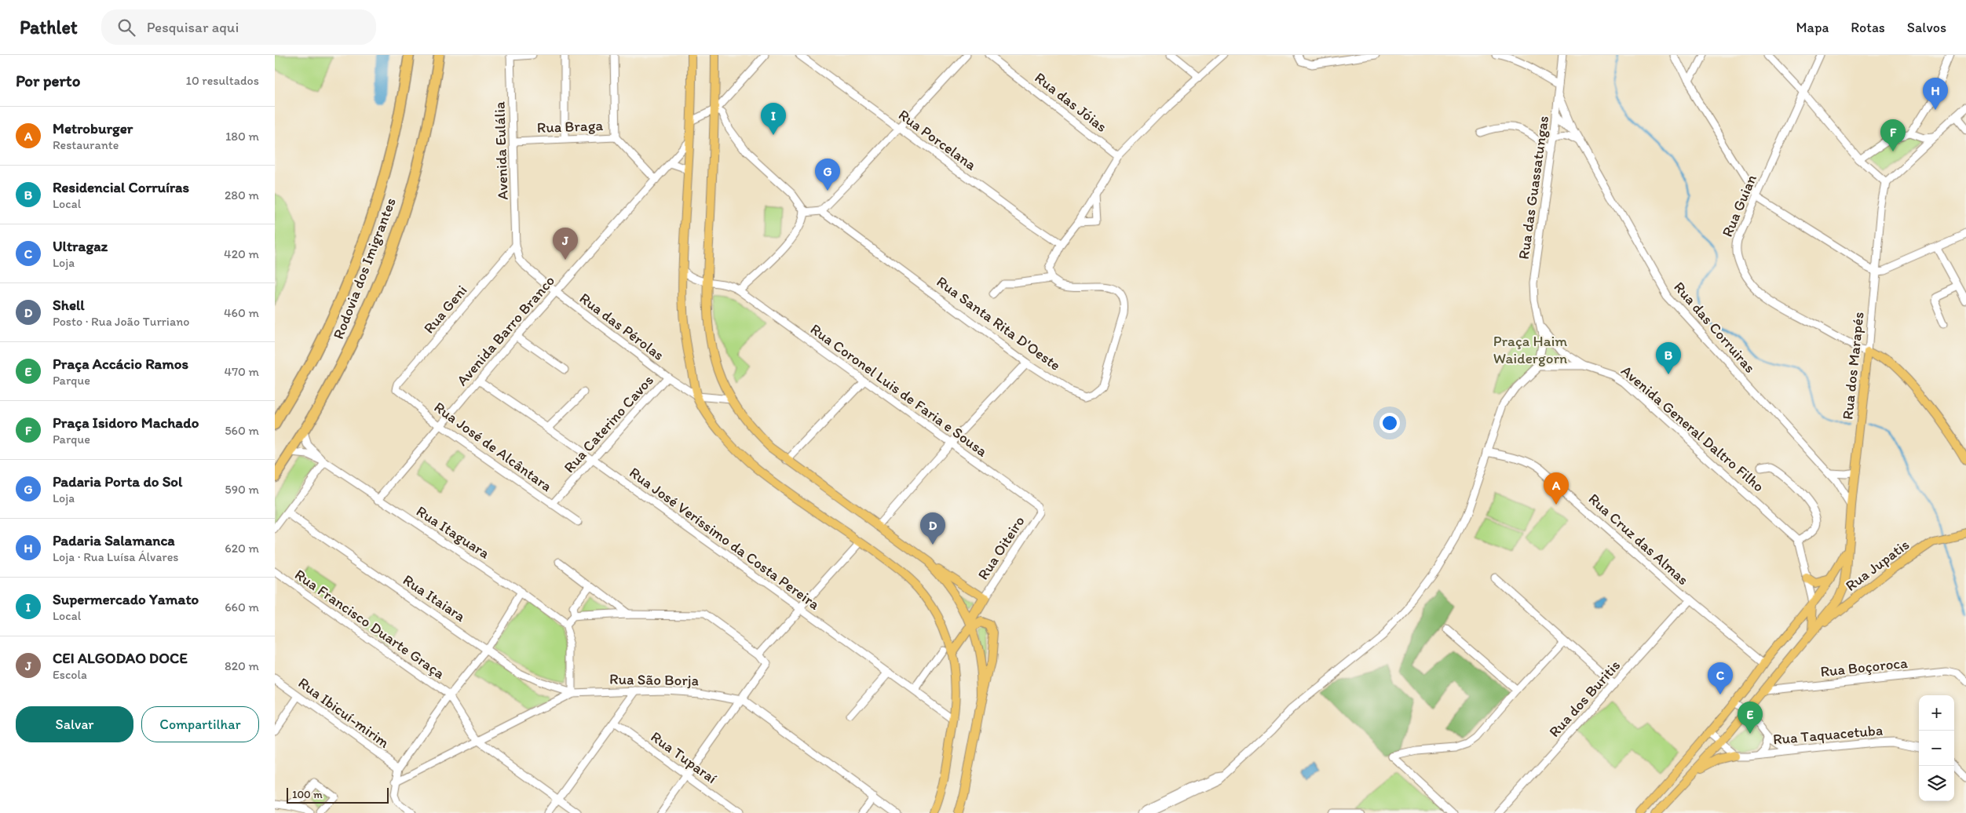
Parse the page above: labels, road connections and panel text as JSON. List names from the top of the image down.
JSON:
{
  "streets": {
    "highway": ["Rodovia dos Imigrantes"],
    "main road": ["Rua dos Marapés", "Rua Jupatis"],
    "street": [
      "Rua das Jóias",
      "Rua Braga",
      "Rua Porcelana",
      "Avenida Eulália",
      "Rua das Guassatungas",
      "Rua Guian",
      "Rua Geni",
      "Rua Santa Rita D'Oeste",
      "Rua das Pérolas",
      "Rua das Corruiras",
      "Avenida Barro Branco",
      "Rua Coronel Luis de Faria e Sousa",
      "Rua Caterino Cavos",
      "Avenida General Daltro Filho",
      "Rua José de Alcântara",
      "Rua Itaguara",
      "Rua José Veríssimo da Costa Pereira",
      "Rua Cruz das Almas",
      "Rua Oiteiro",
      "Rua Itaiara",
      "Rua Francisco Duarte Graça",
      "Rua Boçoroca",
      "Rua São Borja",
      "Rua dos Buritis",
      "Rua Ibicuí-mirim",
      "Rua Taquacetuba",
      "Rua Tuparaí"
    ]
  },
  "crossings": [
    ["Rua Braga", "Avenida Eulália"],
    ["Rua Braga", "Avenida Barro Branco"],
    ["Avenida Eulália", "Rua Geni"],
    ["Avenida Eulália", "Rua das Pérolas"],
    ["Rua das Guassatungas", "Rua das Corruiras"],
    ["Rua Guian", "Rua dos Marapés"],
    ["Rodovia dos Imigrantes", "Rua Itaguara"],
    ["Rua Geni", "Rua das Pérolas"],
    ["Rua Geni", "Rua José de Alcântara"],
    ["Rua das Pérolas", "Avenida Barro Branco"],
    ["Rua das Pérolas", "Rua Caterino Cavos"],
    ["Rua das Corruiras", "Rua dos Marapés"],
    ["Avenida Barro Branco", "Rua José de Alcântara"],
    ["Avenida Barro Branco", "Rua Itaguara"],
    ["Avenida Barro Branco", "Rua José Veríssimo da Costa Pereira"],
    ["Rua dos Marapés", "Rua Jupatis"],
    ["Rua Coronel Luis de Faria e Sousa", "Rua Oiteiro"],
    ["Rua Caterino Cavos", "Rua José de Alcântara"],
    ["Rua Caterino Cavos", "Rua José Veríssimo da Costa Pereira"],
    ["Rua Cruz das Almas", "Rua dos Buritis"],
    ["Rua Itaiara", "Rua São Borja"]
  ],
  "parks": ["Praça Haim Waidergorn"],
  "scale_bar": "100 m",
  "page": {
    "header": "Pathlet",
    "search": "Pesquisar aqui",
    "nav": ["Mapa", "Rotas", "Salvos"],
    "heading": ["Por perto", "10 resultados"],
    "pins": [
      "H",
      "I",
      "F",
      "G",
      "J",
      "B",
      "A",
      "D",
      "C",
      "E"
    ],
    "list": [
      {
        "mark": "A",
        "name": "Metroburger",
        "note": "Restaurante",
        "value": "180 m"
      },
      {
        "mark": "B",
        "name": "Residencial Corruíras",
        "note": "Local",
        "value": "280 m"
      },
      {
        "mark": "C",
        "name": "Ultragaz",
        "note": "Loja",
        "value": "420 m"
      },
      {
        "mark": "D",
        "name": "Shell",
        "note": "Posto · Rua João Turriano",
        "value": "460 m"
      },
      {
        "mark": "E",
        "name": "Praça Accácio Ramos",
        "note": "Parque",
        "value": "470 m"
      },
      {
        "mark": "F",
        "name": "Praça Isidoro Machado",
        "note": "Parque",
        "value": "560 m"
      },
      {
        "mark": "G",
        "name": "Padaria Porta do Sol",
        "note": "Loja",
        "value": "590 m"
      },
      {
        "mark": "H",
        "name": "Padaria Salamanca",
        "note": "Loja · Rua Luísa Álvares",
        "value": "620 m"
      },
      {
        "mark": "I",
        "name": "Supermercado Yamato",
        "note": "Local",
        "value": "660 m"
      },
      {
        "mark": "J",
        "name": "CEI ALGODAO DOCE",
        "note": "Escola",
        "value": "820 m"
      }
    ],
    "buttons": ["Salvar", "Compartilhar"],
    "map_buttons": ["+", "−"],
    "scale": "100 m"
  }
}
